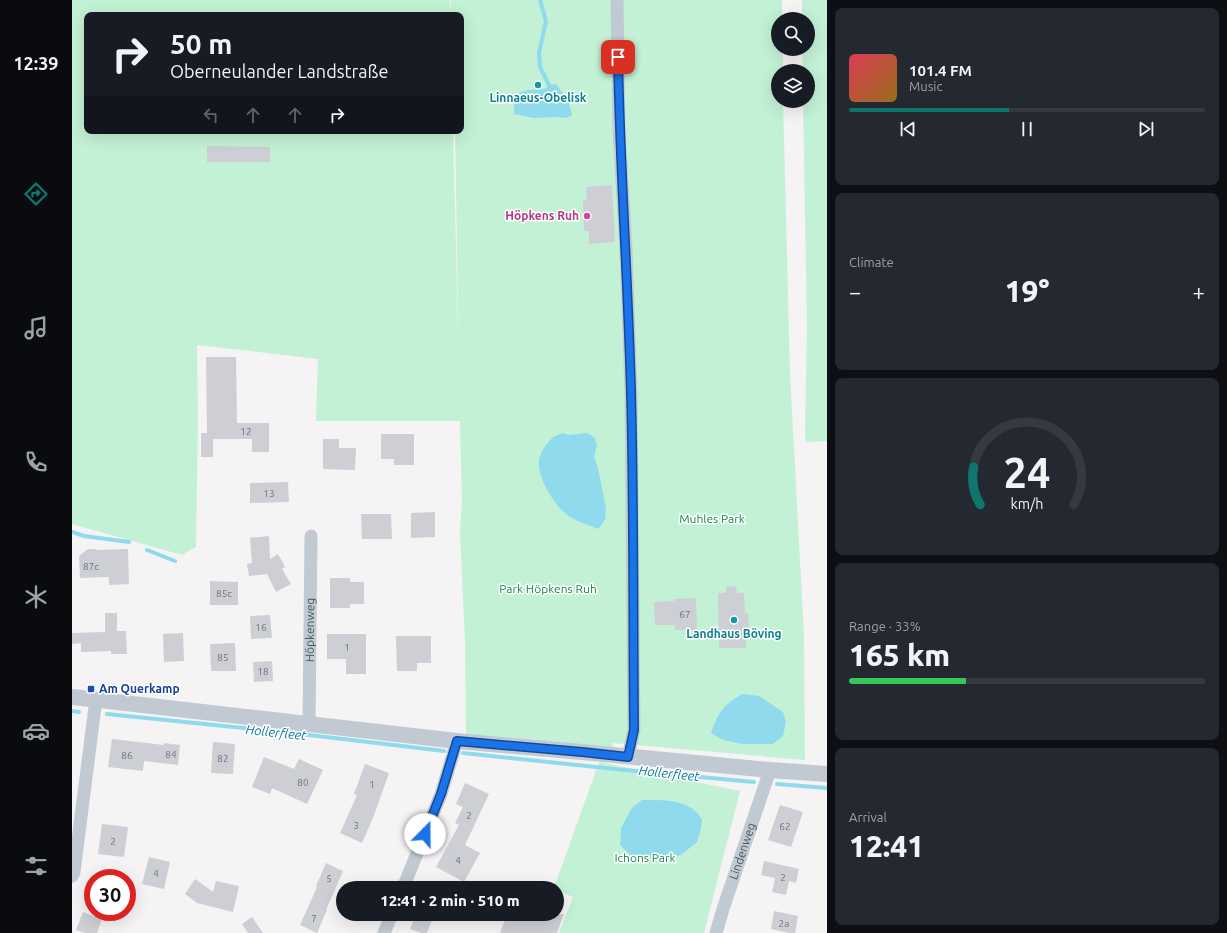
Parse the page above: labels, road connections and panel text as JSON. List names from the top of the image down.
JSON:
{
  "streets": {
    "street": ["Höpkenweg", "Lindenweg"]
  },
  "water": ["Hollerfleet"],
  "parks": ["Muhles Park", "Park Höpkens Ruh", "Ichons Park"],
  "places": {
    "other": ["Linnaeus-Obelisk", "Höpkens Ruh", "Landhaus Böving"],
    "transit": ["Am Querkamp"]
  },
  "house_numbers": [
    "12",
    "13",
    "87c",
    "85c",
    "67",
    "16",
    "1",
    "85",
    "18",
    "84",
    "86",
    "82",
    "80",
    "1",
    "2",
    "3",
    "62",
    "2",
    "4",
    "4",
    "2",
    "5",
    "7",
    "2a"
  ],
  "page": {
    "tabs": "12:39",
    "turn": ["50 m", "Oberneulander Landstraße"],
    "song": ["101.4 FM", "Music"],
    "tile": [
      "Climate",
      ["Range · 33%", "165 km"],
      ["Arrival", "12:41"]
    ],
    "heat": ["−", "19°", "+"],
    "limit": "30",
    "trip": "12:41 · 2 min · 510 m",
    "gauge": ["24", "km/h"]
  }
}
